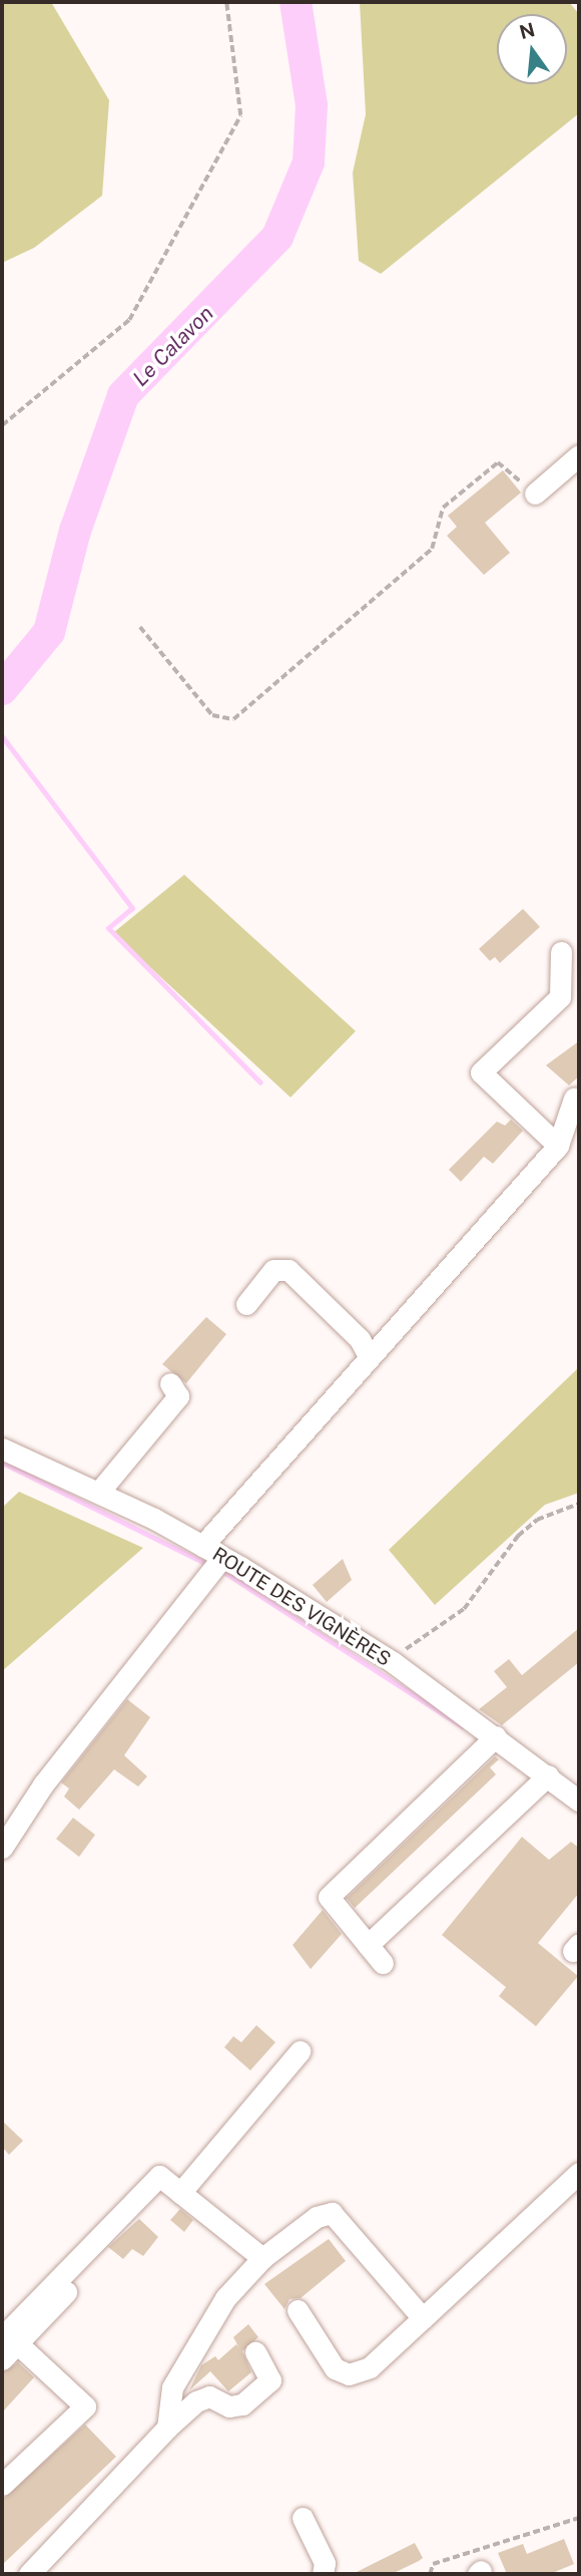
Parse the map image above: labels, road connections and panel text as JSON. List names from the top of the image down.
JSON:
{
  "streets": {
    "street": ["ROUTE DES VIGNÈRES"]
  },
  "water": ["Le Calavon"],
  "north": "top"
}
